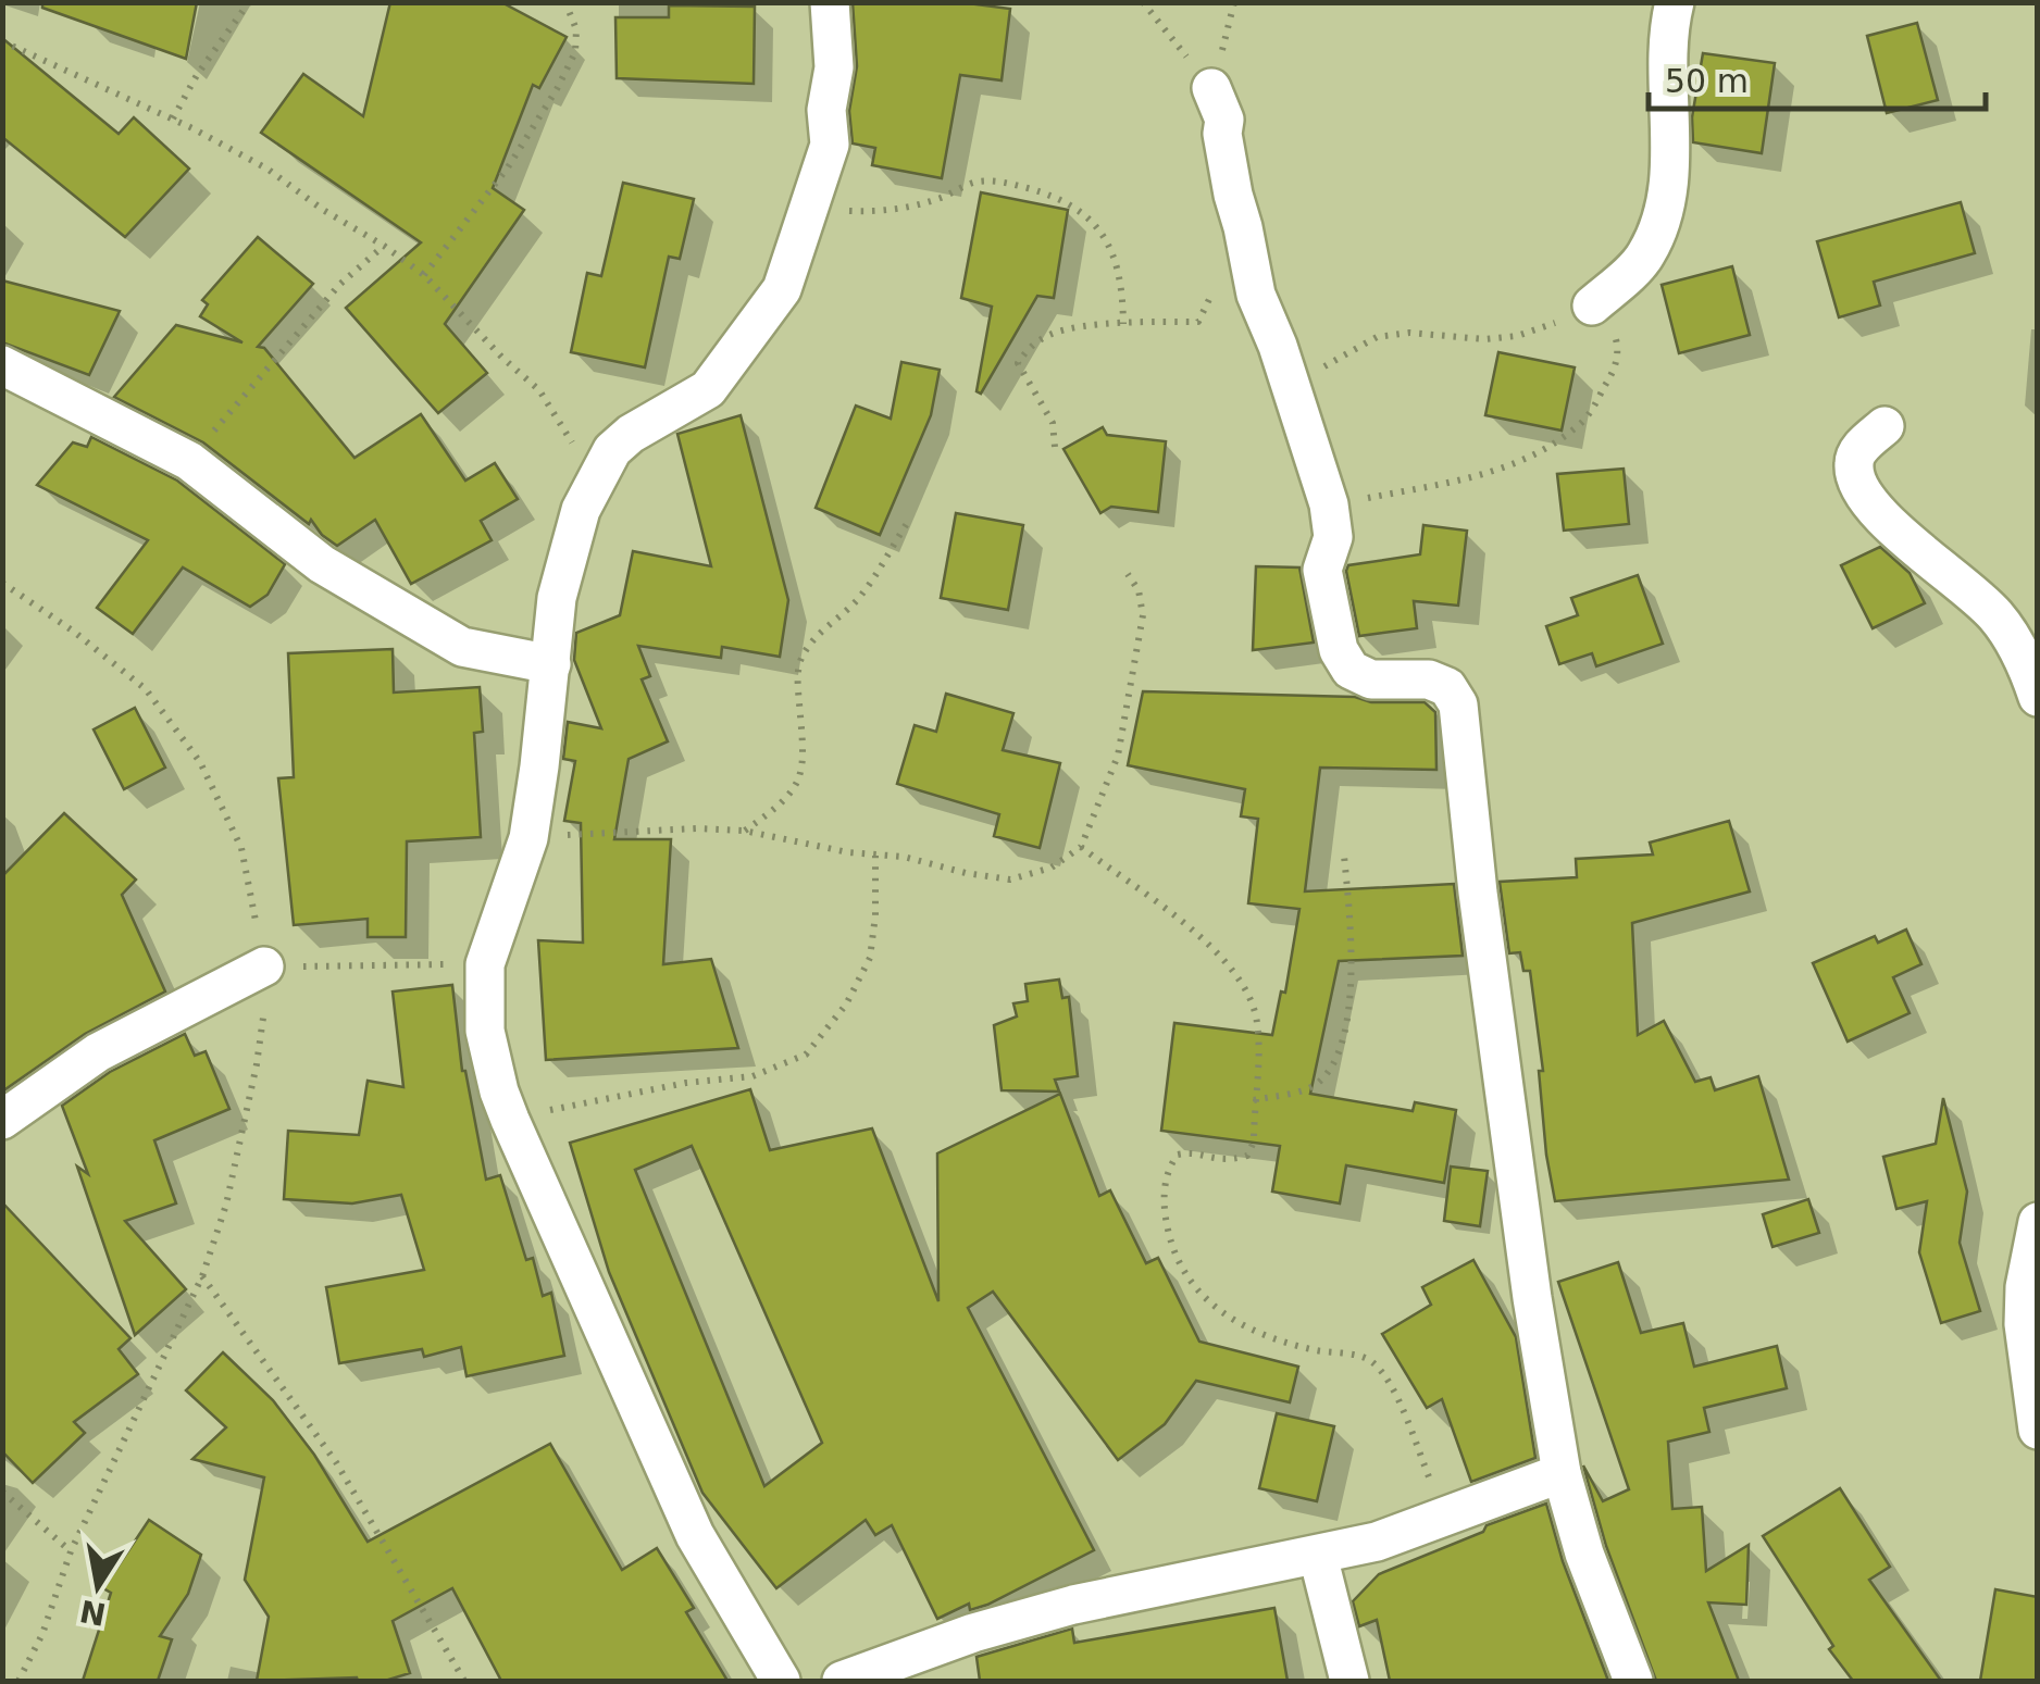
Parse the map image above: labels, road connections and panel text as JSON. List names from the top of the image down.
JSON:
{
  "scale_bar": "50 m",
  "north": "bottom"
}
